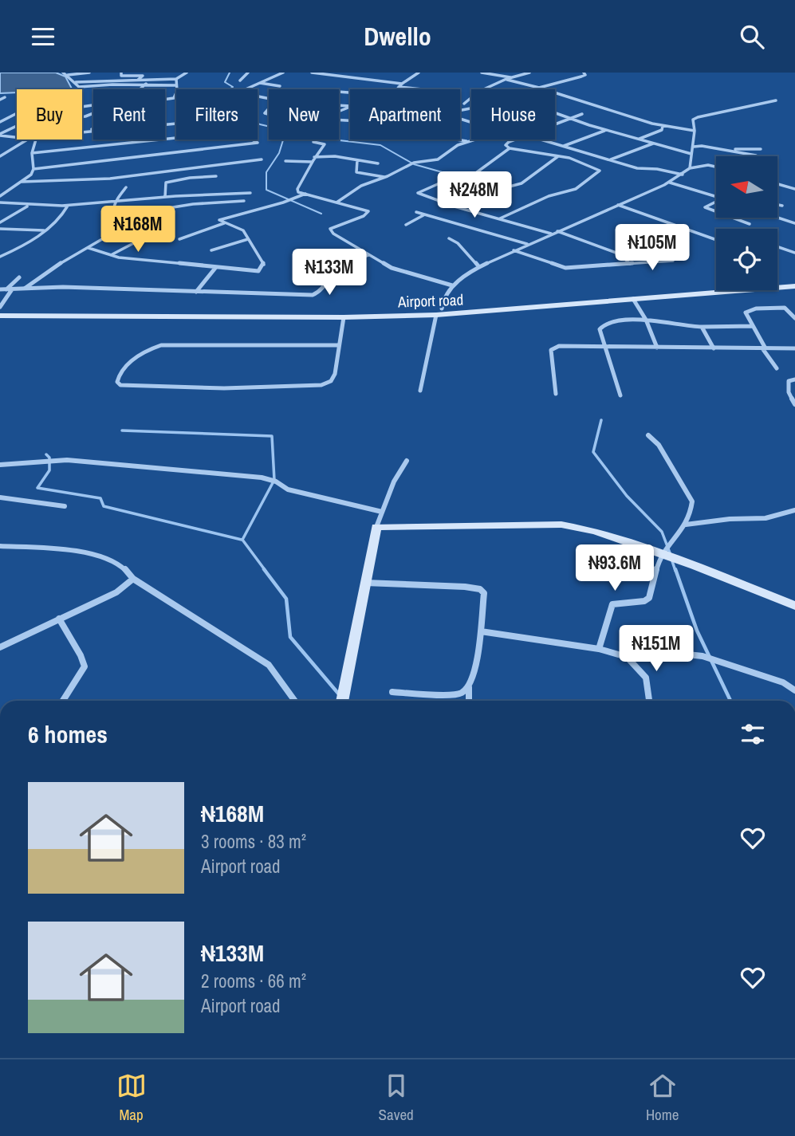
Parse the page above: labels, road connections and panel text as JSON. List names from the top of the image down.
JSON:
{
  "streets": {
    "main road": ["Airport road"]
  },
  "north": "left",
  "page": {
    "header": "Dwello",
    "chip": [
      "Buy",
      "Rent",
      "Filters",
      "New",
      "Apartment",
      "House"
    ],
    "price": [
      "₦248M",
      "₦168M",
      "₦105M",
      "₦133M",
      "₦93.6M",
      "₦151M"
    ],
    "heading": "6 homes",
    "list": [
      {
        "name": "₦168M",
        "note": "3 rooms · 83 m² · Airport road"
      },
      {
        "name": "₦133M",
        "note": "2 rooms · 66 m² · Airport road"
      }
    ],
    "tabs": ["Map", "Saved", "Home"]
  }
}
